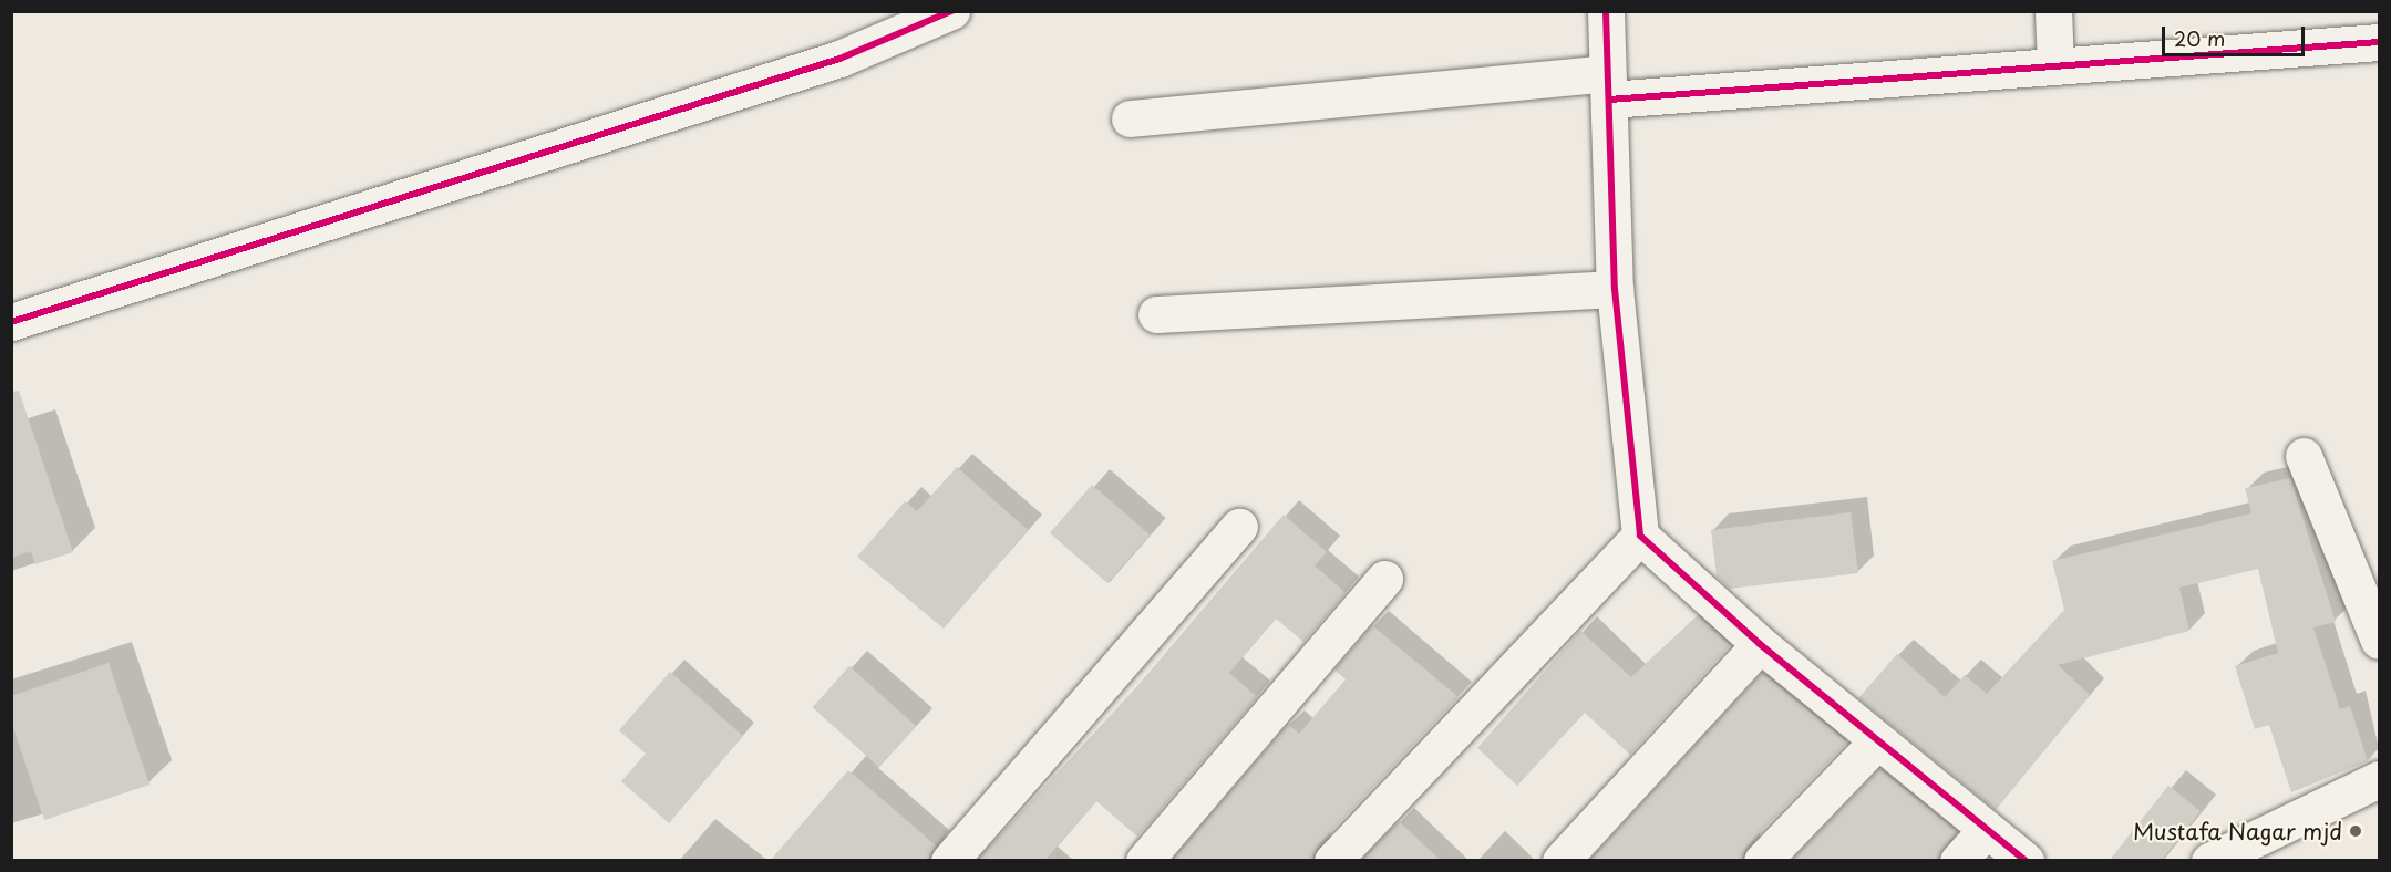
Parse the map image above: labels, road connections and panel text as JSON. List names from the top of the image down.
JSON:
{
  "places": ["Mustafa Nagar mjd"],
  "scale_bar": "20 m"
}
